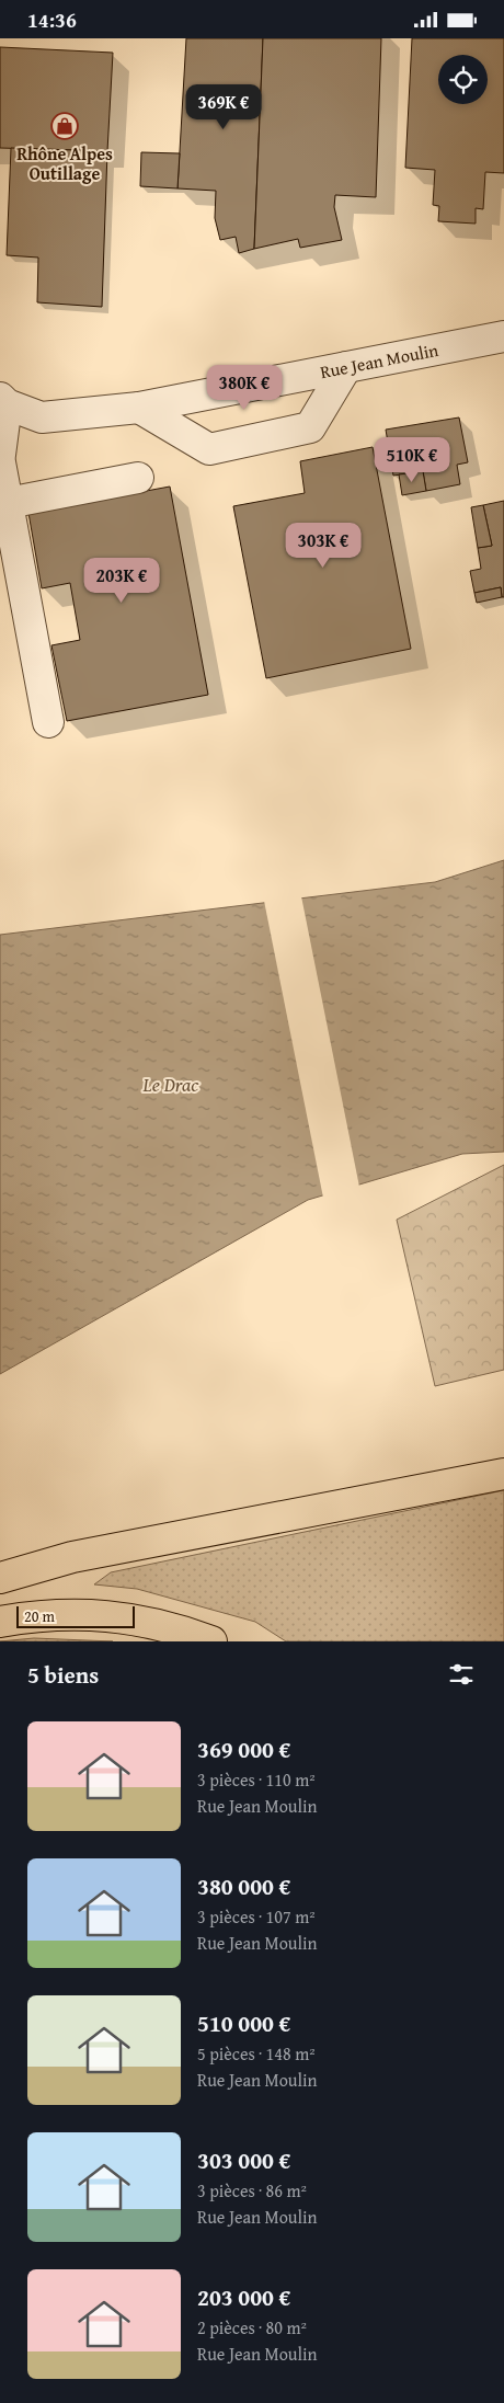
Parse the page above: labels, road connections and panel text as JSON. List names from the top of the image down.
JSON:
{
  "streets": {
    "street": ["Rue Jean Moulin"]
  },
  "water": ["Le Drac"],
  "places": {
    "shop": ["Rhône Alpes Outillage"]
  },
  "scale_bar": "20 m",
  "page": {
    "status": "14:36",
    "price": [
      "369K €",
      "380K €",
      "510K €",
      "303K €",
      "203K €"
    ],
    "scale": "20 m",
    "heading": "5 biens",
    "list": [
      {
        "name": "369 000 €",
        "note": "3 pièces · 110 m² · Rue Jean Moulin"
      },
      {
        "name": "380 000 €",
        "note": "3 pièces · 107 m² · Rue Jean Moulin"
      },
      {
        "name": "510 000 €",
        "note": "5 pièces · 148 m² · Rue Jean Moulin"
      },
      {
        "name": "303 000 €",
        "note": "3 pièces · 86 m² · Rue Jean Moulin"
      },
      {
        "name": "203 000 €",
        "note": "2 pièces · 80 m² · Rue Jean Moulin"
      }
    ]
  }
}
